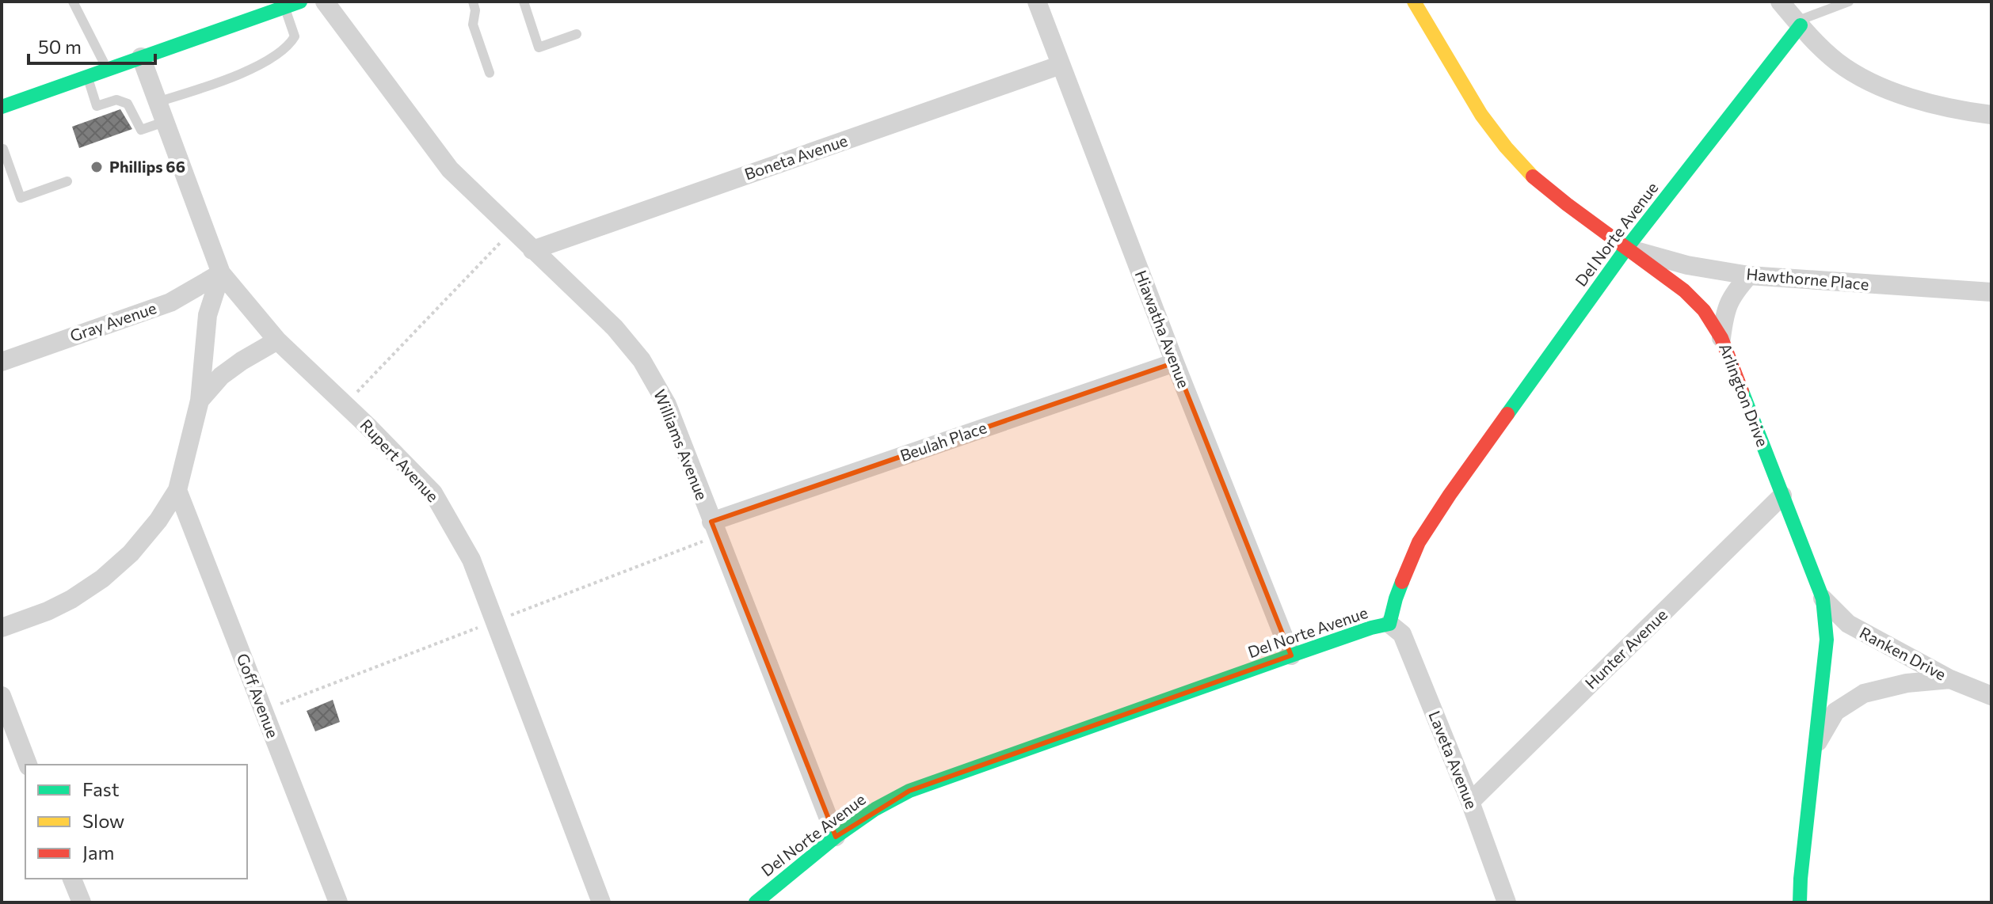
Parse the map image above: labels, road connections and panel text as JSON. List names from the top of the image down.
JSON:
{
  "streets": {
    "street": [
      "Boneta Avenue",
      "Del Norte Avenue",
      "Hawthorne Place",
      "Gray Avenue",
      "Hiawatha Avenue",
      "Arlington Drive",
      "Beulah Place",
      "Williams Avenue",
      "Rupert Avenue",
      "Hunter Avenue",
      "Ranken Drive",
      "Goff Avenue",
      "Laveta Avenue"
    ]
  },
  "crossings": [
    ["Boneta Avenue", "Hiawatha Avenue"],
    ["Boneta Avenue", "Williams Avenue"],
    ["Del Norte Avenue", "Hawthorne Place"],
    ["Del Norte Avenue", "Hiawatha Avenue"],
    ["Del Norte Avenue", "Arlington Drive"],
    ["Del Norte Avenue", "Williams Avenue"],
    ["Del Norte Avenue", "Laveta Avenue"],
    ["Hawthorne Place", "Arlington Drive"],
    ["Gray Avenue", "Rupert Avenue"],
    ["Hiawatha Avenue", "Beulah Place"],
    ["Arlington Drive", "Hunter Avenue"],
    ["Arlington Drive", "Ranken Drive"],
    ["Beulah Place", "Williams Avenue"],
    ["Hunter Avenue", "Laveta Avenue"]
  ],
  "places": ["Phillips 66"],
  "legend": ["Fast", "Slow", "Jam"],
  "scale_bar": "50 m"
}
